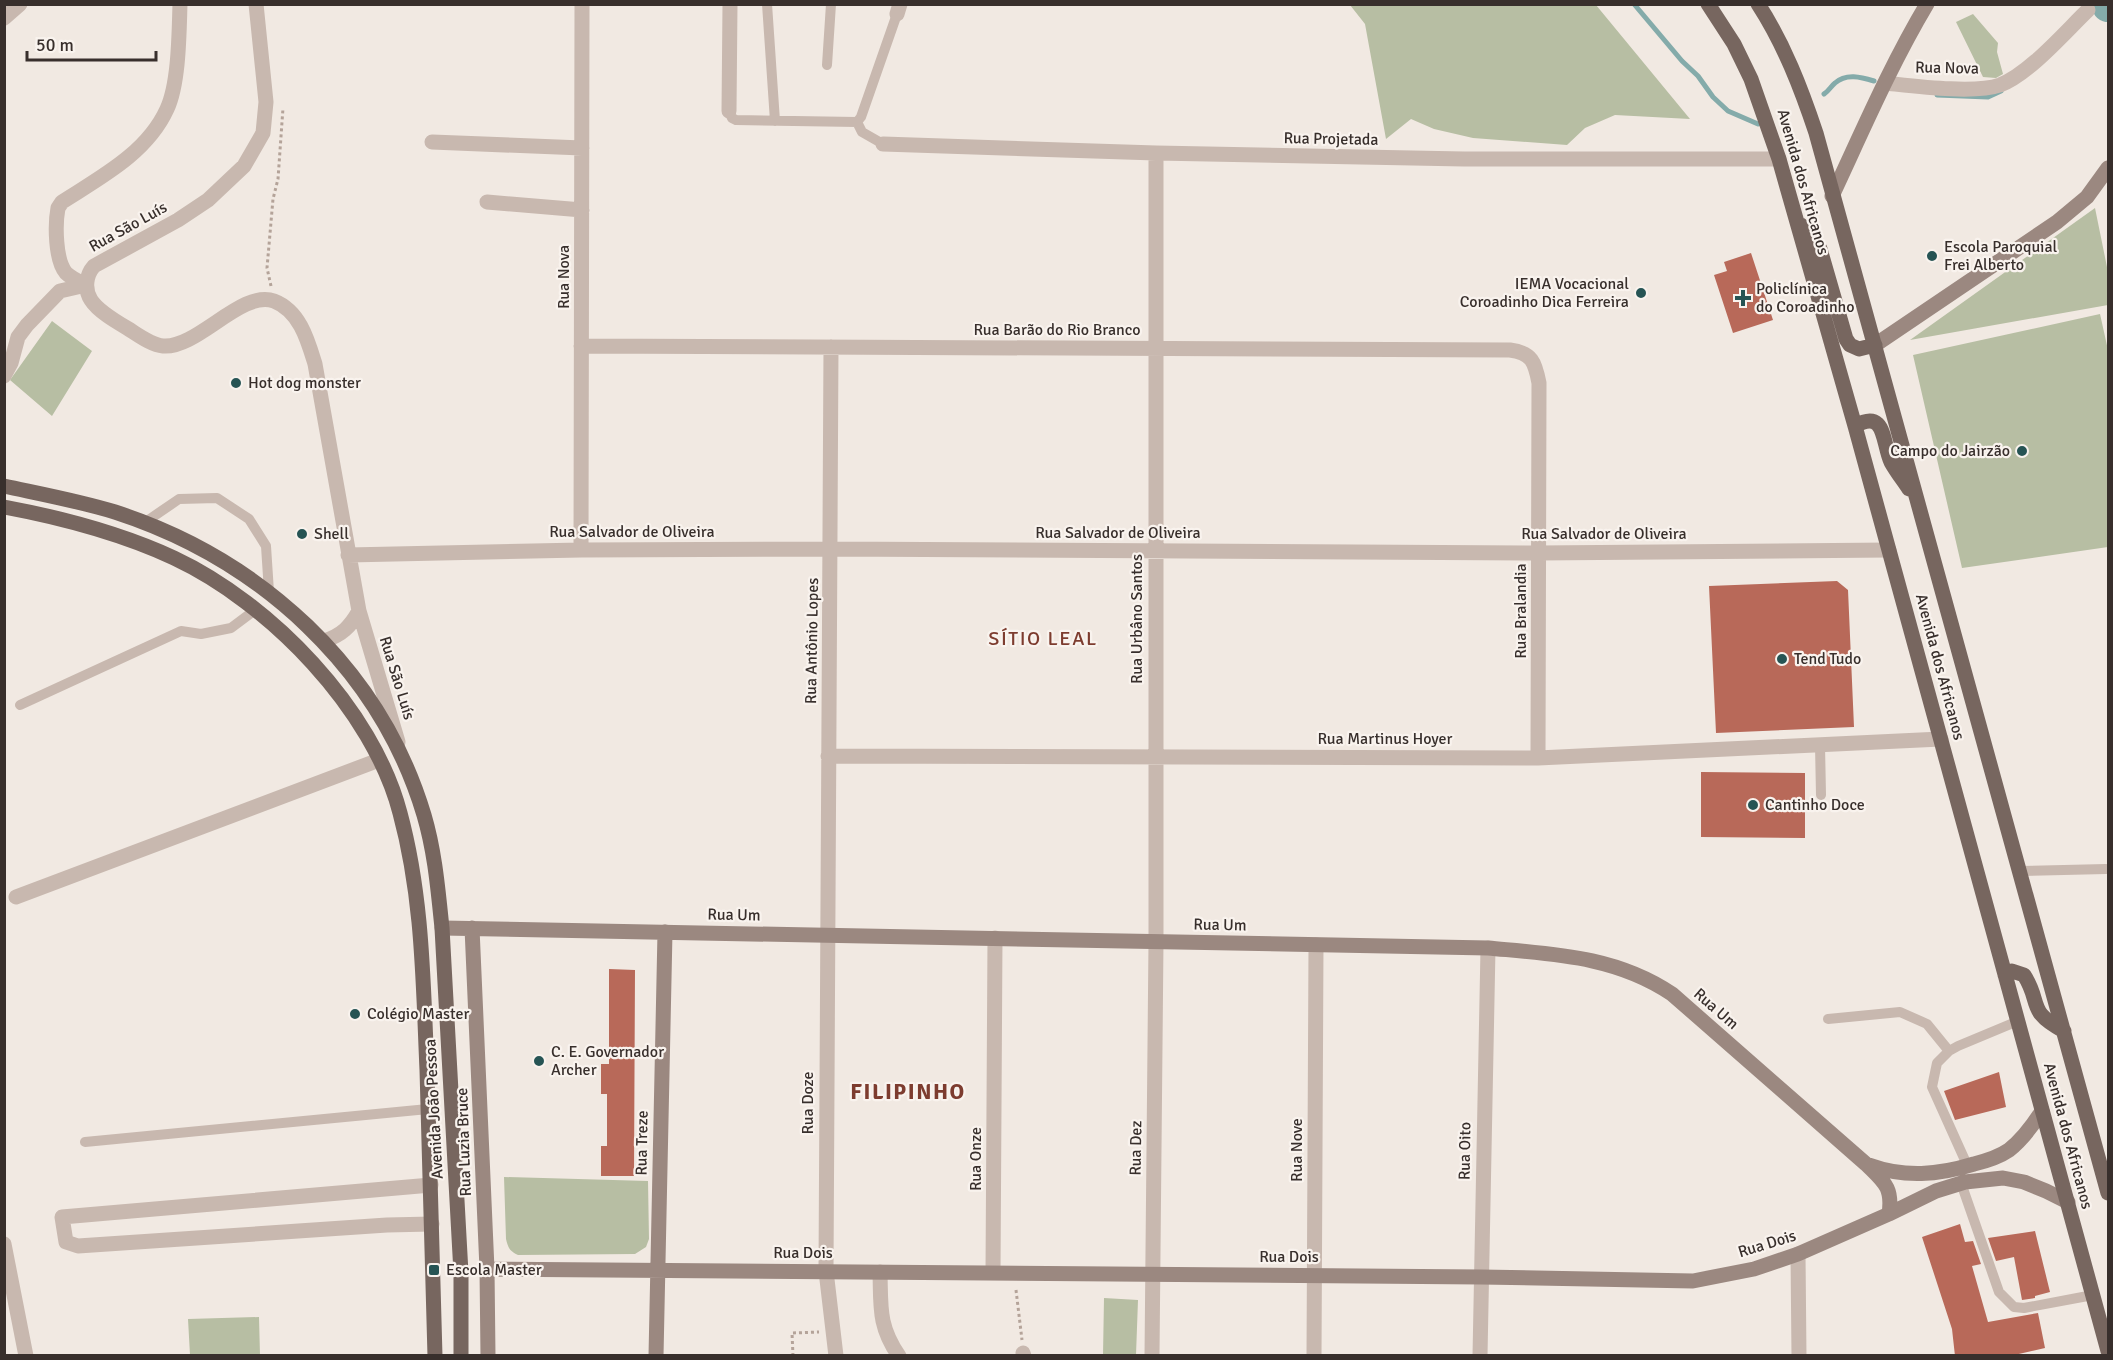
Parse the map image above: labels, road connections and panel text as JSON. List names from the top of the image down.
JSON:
{
  "streets": {
    "main road": [
      "Avenida dos Africanos",
      "Rua Um",
      "Avenida João Pessoa",
      "Rua Luzia Bruce",
      "Rua Treze",
      "Rua Dois"
    ],
    "street": [
      "Rua Nova",
      "Rua Projetada",
      "Rua São Luís",
      "Rua Barão do Rio Branco",
      "Rua Salvador de Oliveira",
      "Rua Bralandia",
      "Rua Urbâno Santos",
      "Rua Antônio Lopes",
      "Rua Martinus Hoyer",
      "Rua Doze",
      "Rua Dez",
      "Rua Nove",
      "Rua Oito",
      "Rua Onze"
    ]
  },
  "crossings": [
    ["Rua Nova", "Rua Barão do Rio Branco"],
    ["Rua Nova", "Rua Salvador de Oliveira"],
    ["Rua Projetada", "Avenida dos Africanos"],
    ["Rua Projetada", "Rua Urbâno Santos"],
    ["Avenida dos Africanos", "Rua Salvador de Oliveira"],
    ["Avenida dos Africanos", "Rua Martinus Hoyer"],
    ["Avenida dos Africanos", "Rua Dois"],
    ["Rua São Luís", "Rua Salvador de Oliveira"],
    ["Rua São Luís", "Avenida João Pessoa"],
    ["Rua Barão do Rio Branco", "Rua Bralandia"],
    ["Rua Barão do Rio Branco", "Rua Urbâno Santos"],
    ["Rua Barão do Rio Branco", "Rua Antônio Lopes"],
    ["Rua Salvador de Oliveira", "Rua Bralandia"],
    ["Rua Salvador de Oliveira", "Rua Urbâno Santos"],
    ["Rua Salvador de Oliveira", "Rua Antônio Lopes"],
    ["Rua Bralandia", "Rua Martinus Hoyer"],
    ["Rua Urbâno Santos", "Rua Martinus Hoyer"],
    ["Rua Urbâno Santos", "Rua Um"],
    ["Rua Urbâno Santos", "Rua Dez"],
    ["Rua Antônio Lopes", "Rua Martinus Hoyer"],
    ["Rua Antônio Lopes", "Rua Um"],
    ["Rua Antônio Lopes", "Rua Doze"],
    ["Rua Um", "Rua Doze"],
    ["Rua Um", "Avenida João Pessoa"],
    ["Rua Um", "Rua Luzia Bruce"],
    ["Rua Um", "Rua Treze"],
    ["Rua Um", "Rua Dez"],
    ["Rua Um", "Rua Nove"],
    ["Rua Um", "Rua Oito"],
    ["Rua Um", "Rua Onze"],
    ["Rua Um", "Rua Dois"],
    ["Rua Doze", "Rua Dois"],
    ["Rua Luzia Bruce", "Rua Dois"],
    ["Rua Treze", "Rua Dois"],
    ["Rua Dez", "Rua Dois"],
    ["Rua Nove", "Rua Dois"],
    ["Rua Oito", "Rua Dois"],
    ["Rua Onze", "Rua Dois"]
  ],
  "districts": ["SÍTIO LEAL", "FILIPINHO"],
  "places": {
    "other": [
      "Escola Paroquial Frei Alberto",
      "IEMA Vocacional Coroadinho Dica Ferreira",
      "Hot dog monster",
      "Campo do Jairzão",
      "Shell",
      "Tend Tudo",
      "Cantinho Doce",
      "Colégio Master",
      "C. E. Governador Archer"
    ],
    "health": ["Policlínica do Coroadinho"],
    "transit": ["Escola Master"]
  },
  "scale_bar": "50 m"
}
